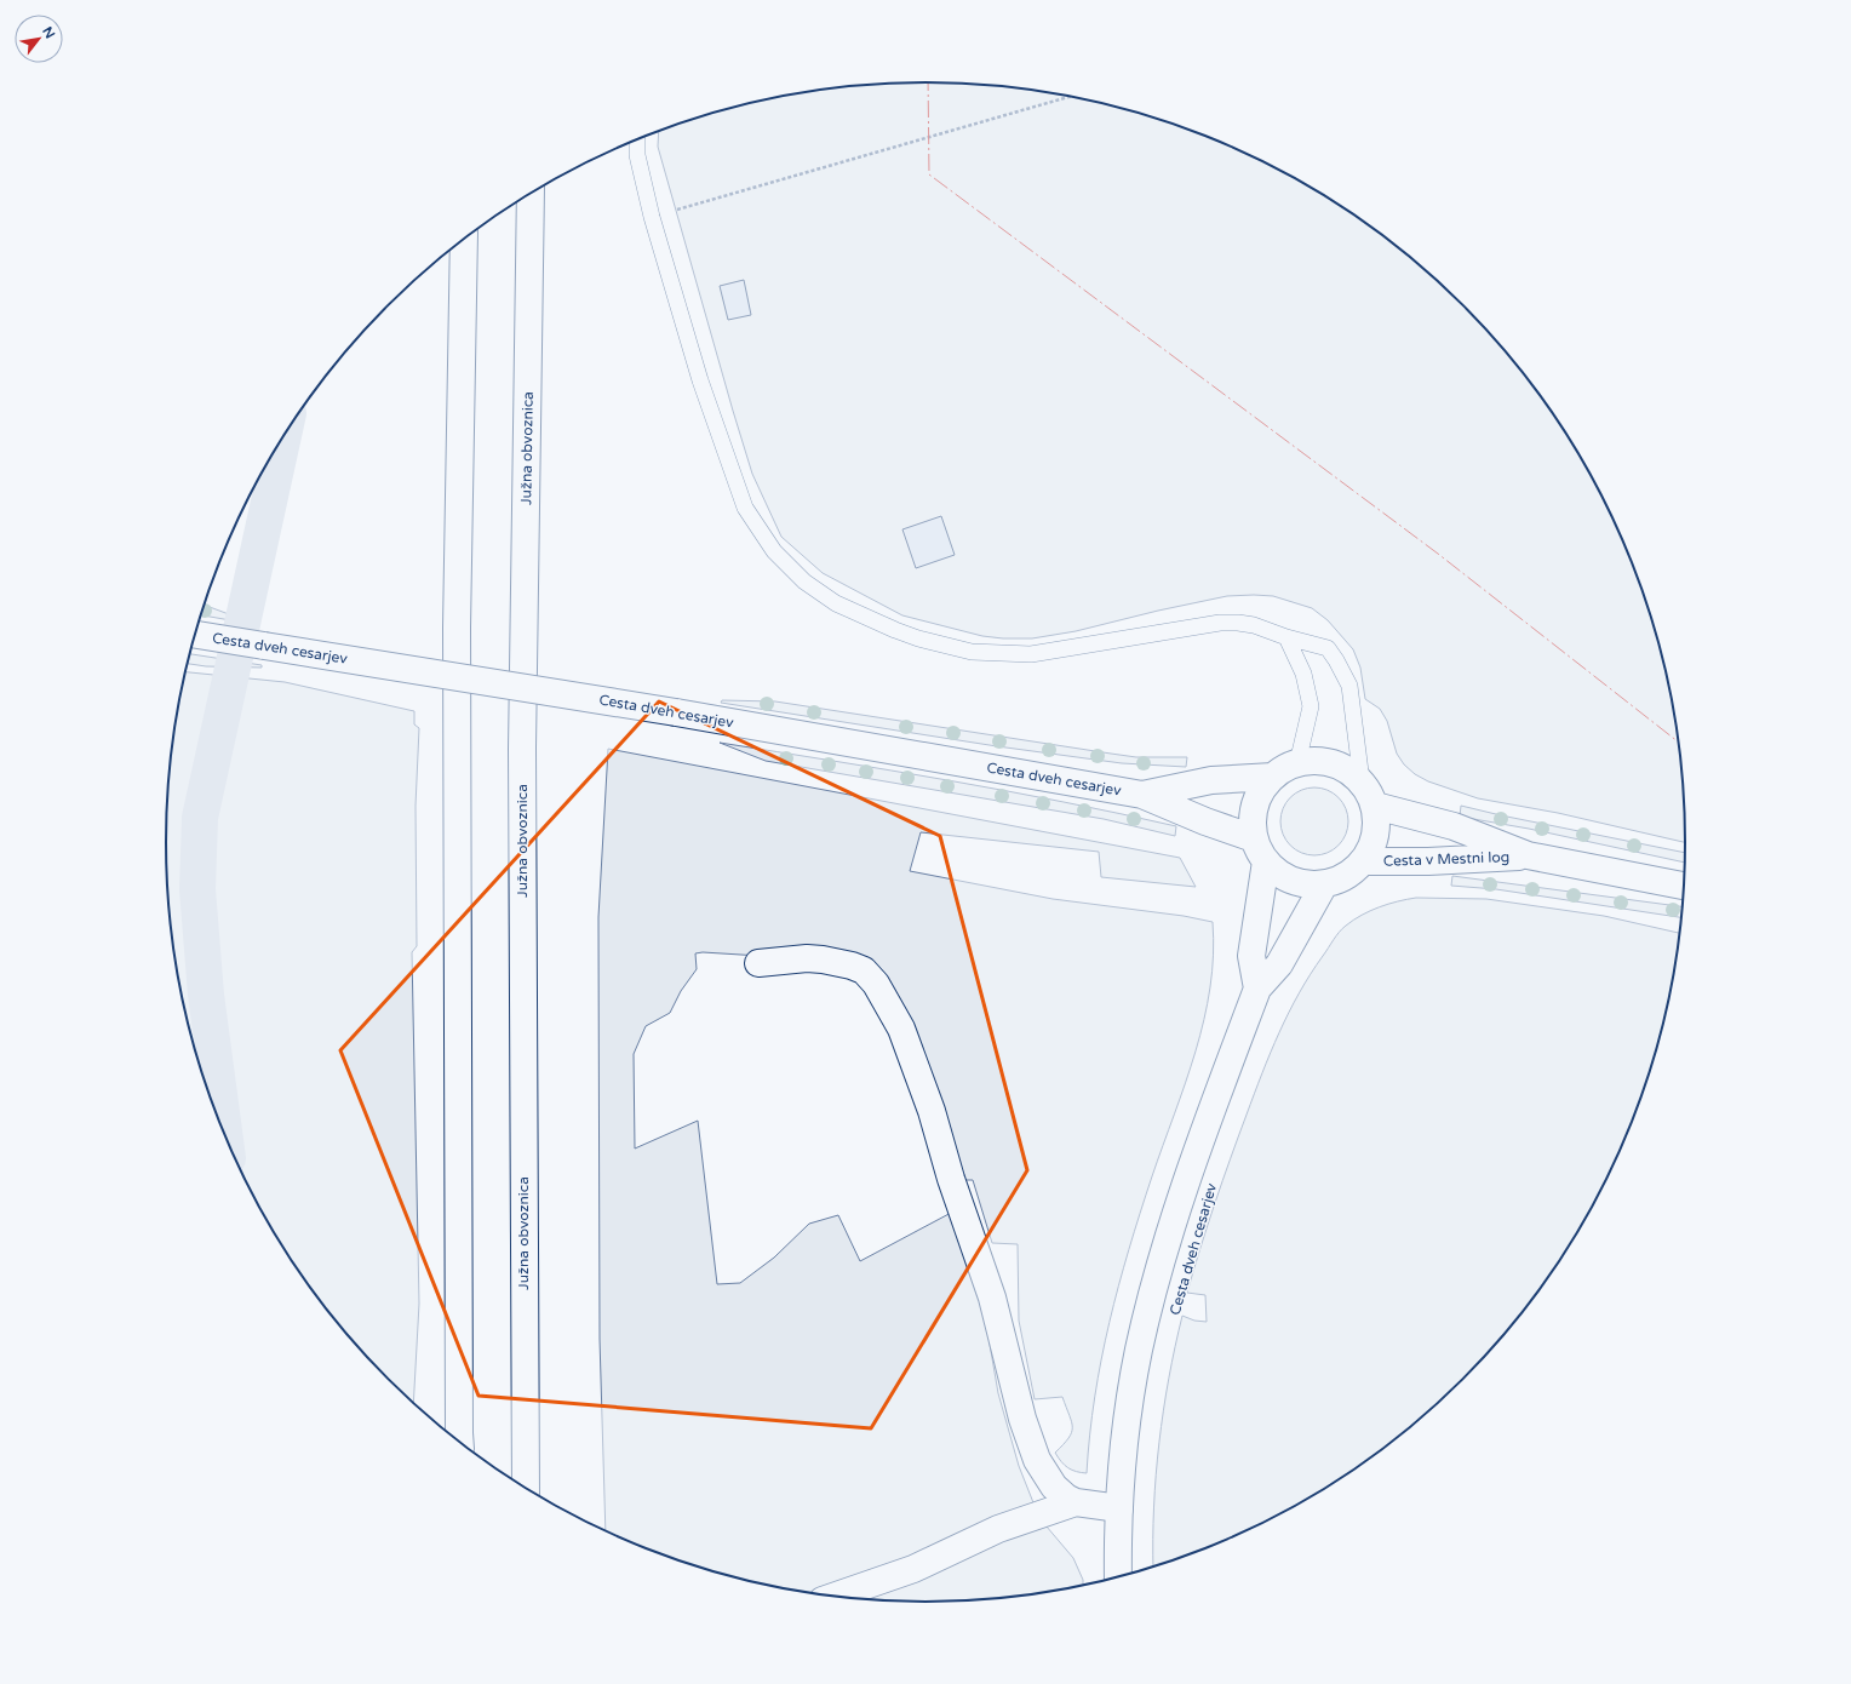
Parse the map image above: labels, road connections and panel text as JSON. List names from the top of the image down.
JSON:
{
  "streets": {
    "main road": ["Južna obvoznica", "Cesta dveh cesarjev", "Cesta v Mestni log"]
  },
  "crossings": [
    ["Cesta dveh cesarjev", "Cesta v Mestni log"]
  ],
  "north": "top right"
}
